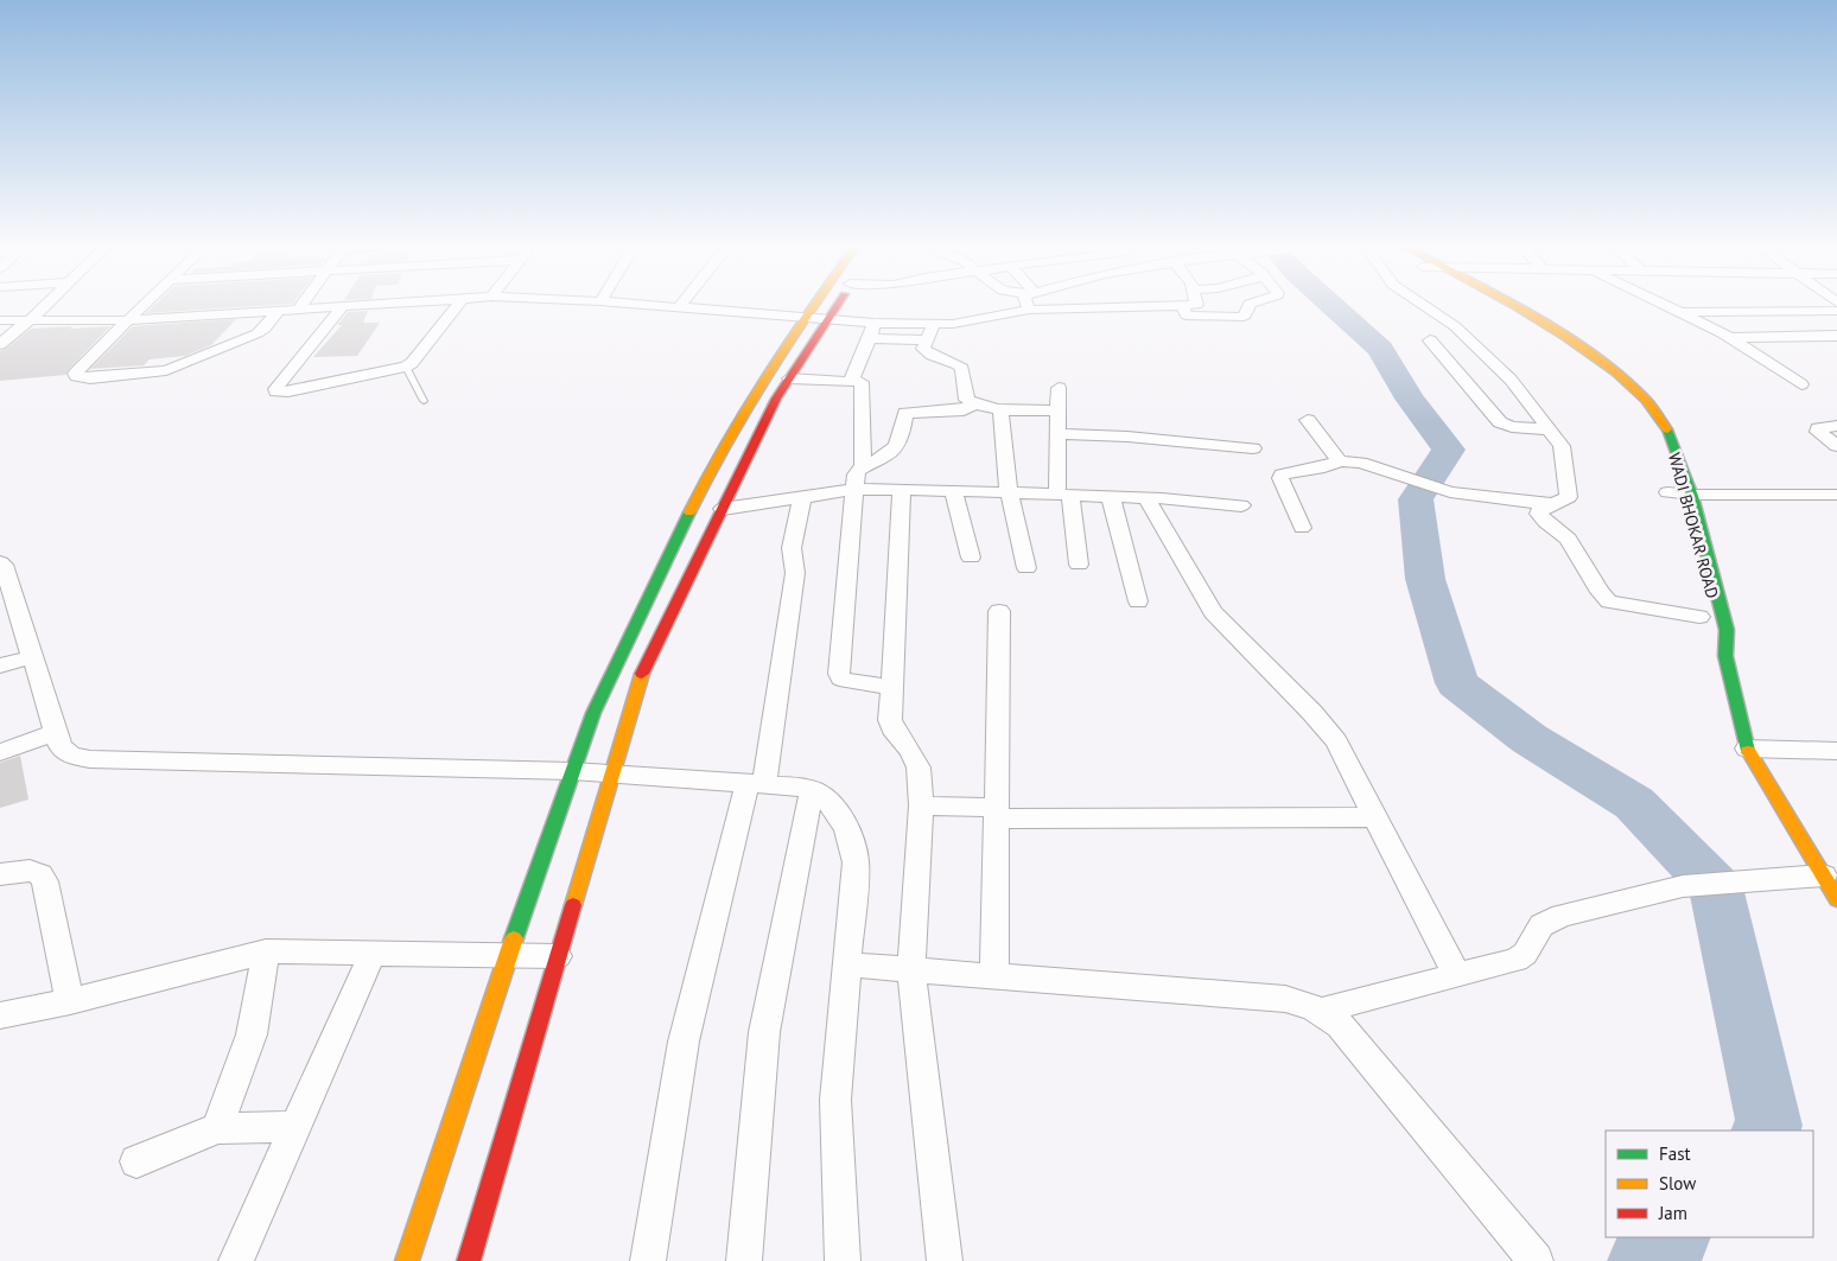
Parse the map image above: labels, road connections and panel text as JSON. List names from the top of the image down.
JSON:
{
  "streets": {
    "street": ["WADI BHOKAR ROAD"]
  },
  "legend": ["Fast", "Slow", "Jam"]
}
